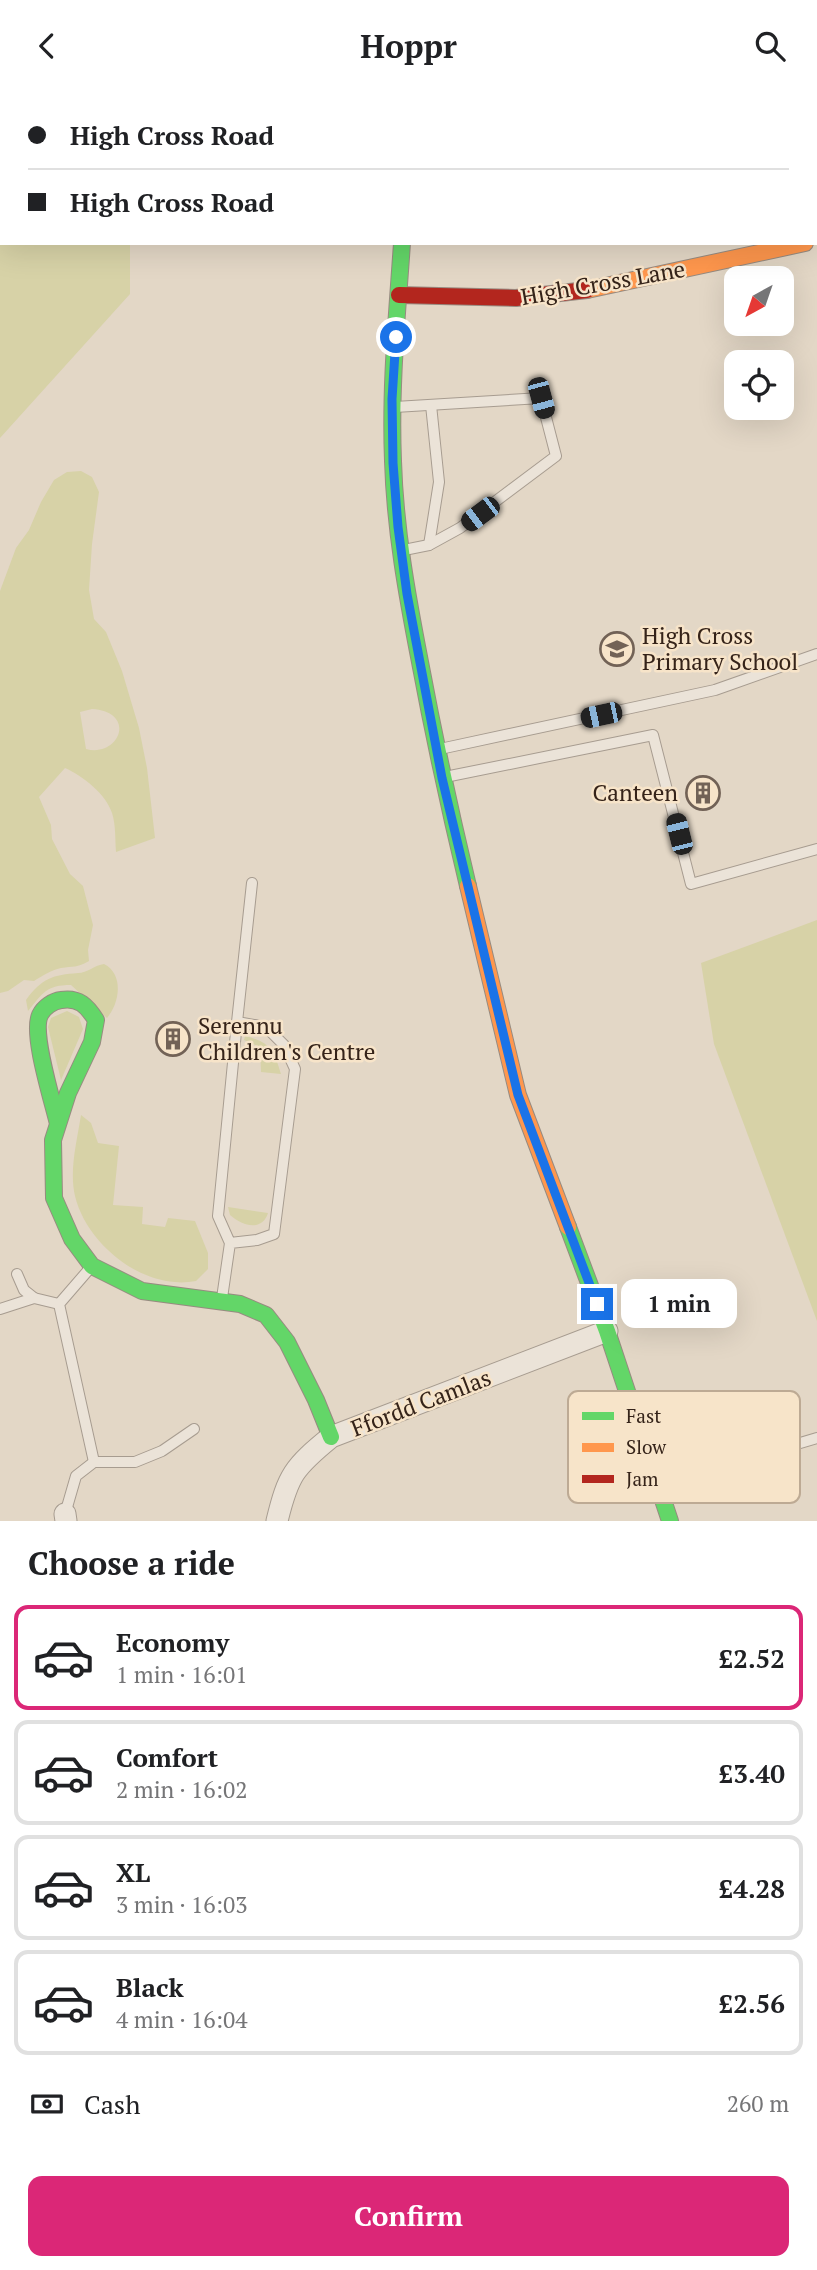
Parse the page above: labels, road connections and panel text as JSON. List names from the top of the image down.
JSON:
{
  "streets": {
    "main road": ["High Cross Lane"],
    "street": ["Ffordd Camlas"]
  },
  "places": {
    "school or university": ["High Cross Primary School"],
    "building": ["Canteen", "Serennu Children's Centre"]
  },
  "legend": ["Fast", "Slow", "Jam"],
  "north": "bottom left",
  "page": {
    "header": "Hoppr",
    "banner": ["High Cross Road", "High Cross Road"],
    "bubble": "1 min",
    "heading": "Choose a ride",
    "list": [
      {
        "name": "Economy",
        "note": "1 min · 16:01",
        "value": "£2.52"
      },
      {
        "name": "Comfort",
        "note": "2 min · 16:02",
        "value": "£3.40"
      },
      {
        "name": "XL",
        "note": "3 min · 16:03",
        "value": "£4.28"
      },
      {
        "name": "Black",
        "note": "4 min · 16:04",
        "value": "£2.56"
      }
    ],
    "pay": ["Cash", "260 m"],
    "buttons": "Confirm"
  }
}
